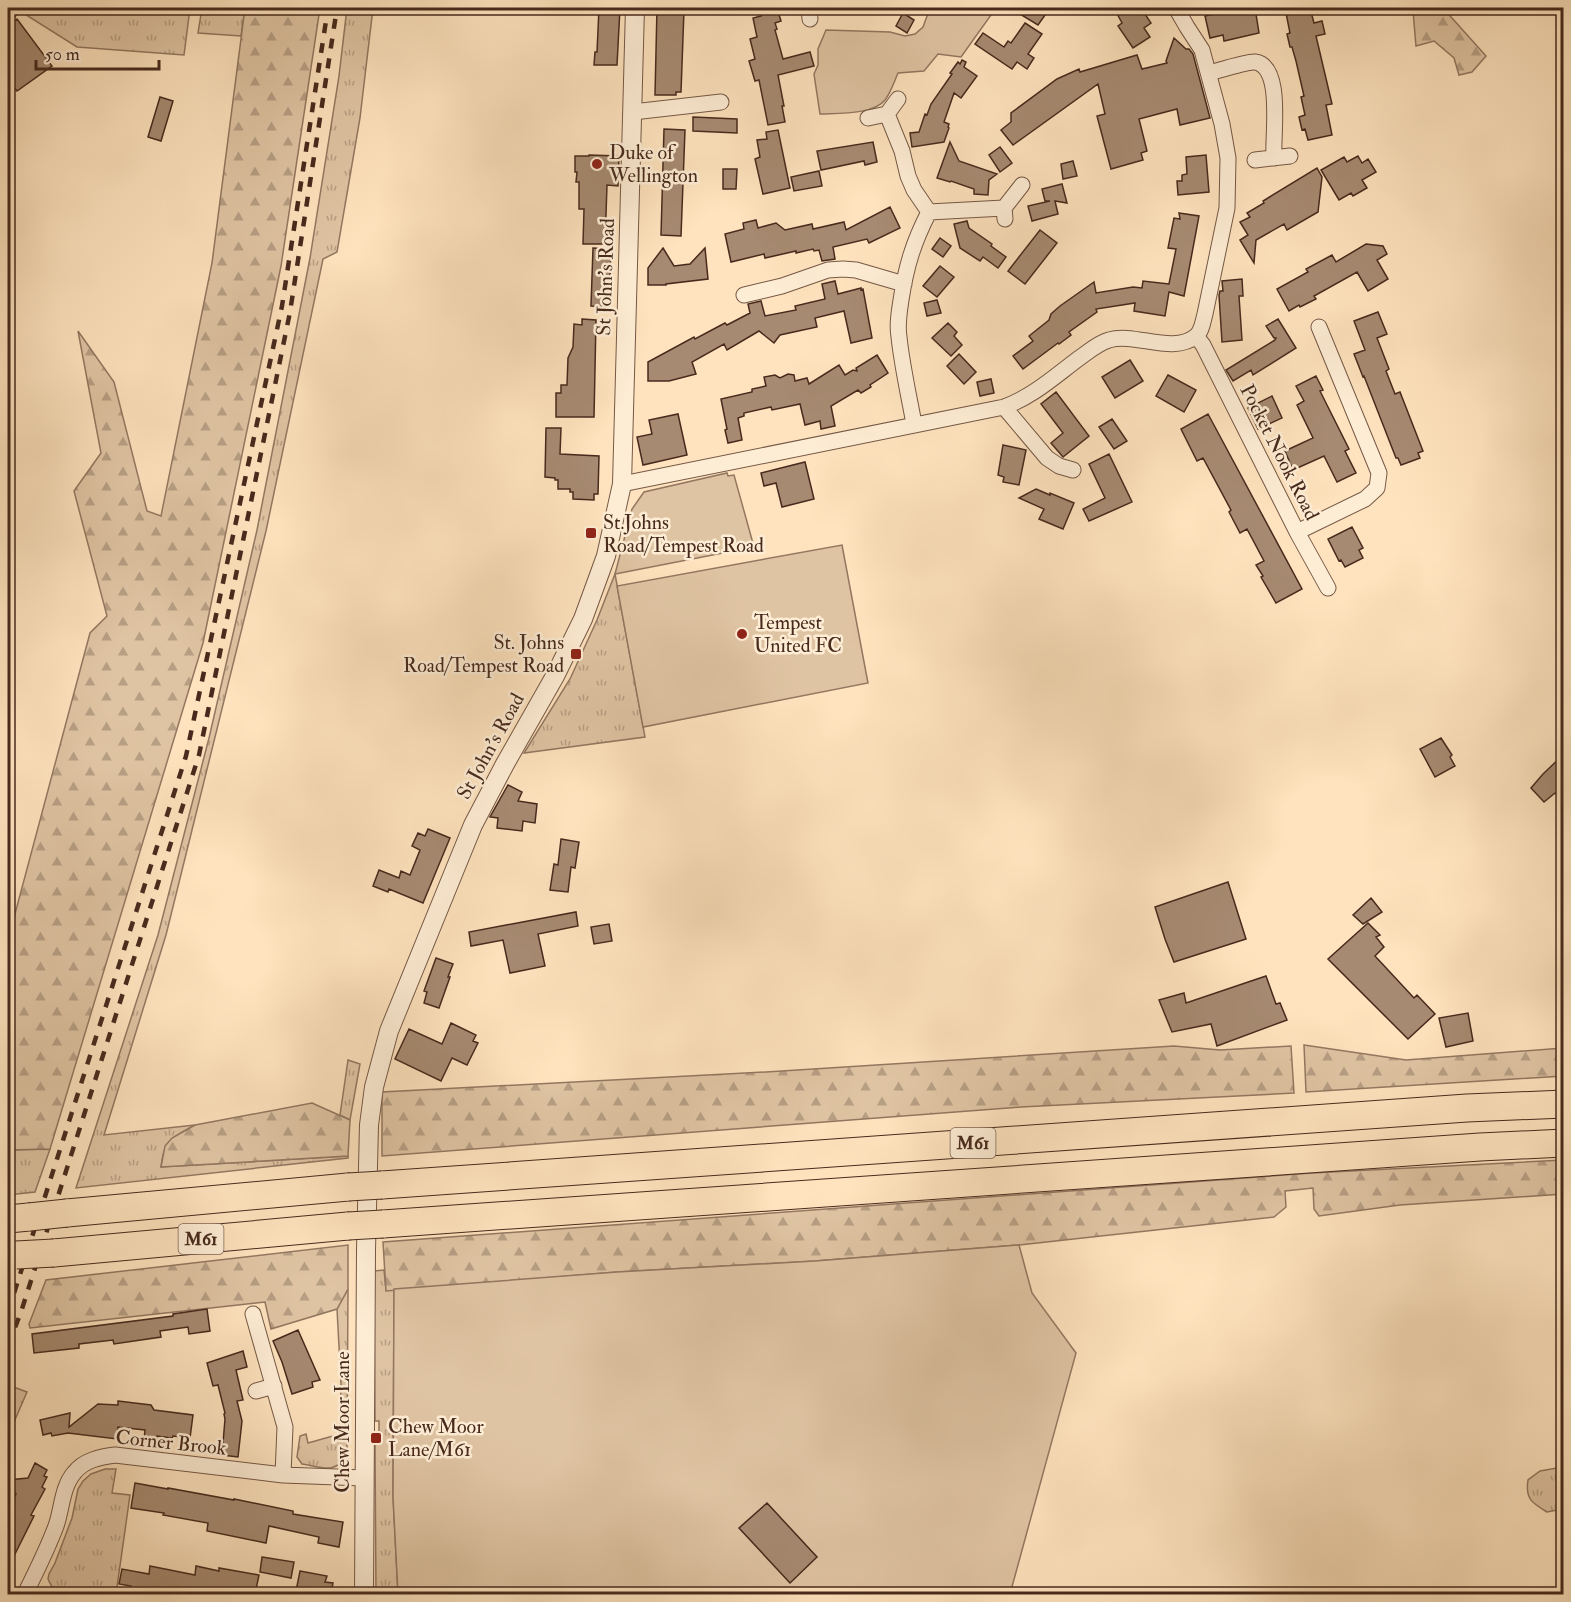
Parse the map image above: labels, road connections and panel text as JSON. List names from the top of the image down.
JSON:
{
  "streets": {
    "highway": ["M61"],
    "street": [
      "St John's Road",
      "Pocket Nook Road",
      "Chew Moor Lane",
      "Corner Brook"
    ]
  },
  "crossings": [
    ["St John's Road", "Chew Moor Lane"],
    ["Chew Moor Lane", "Corner Brook"]
  ],
  "places": {
    "other": ["Duke of Wellington", "Tempest United FC"],
    "transit": ["St.Johns Road/Tempest Road", "St. Johns Road/Tempest Road", "Chew Moor Lane/M61"]
  },
  "scale_bar": "50 m"
}
